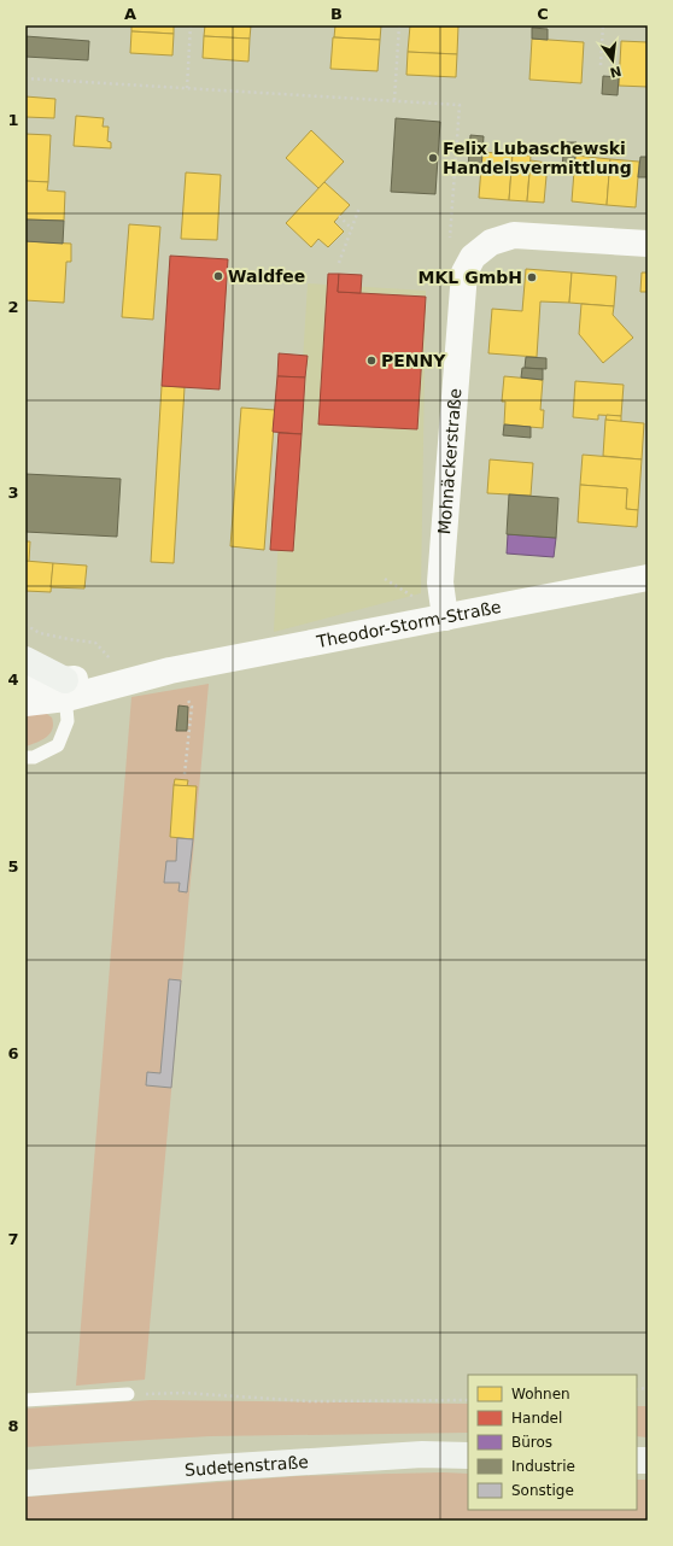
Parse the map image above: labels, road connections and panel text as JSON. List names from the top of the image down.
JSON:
{
  "streets": {
    "main road": ["Sudetenstraße"],
    "street": ["Mohnäckerstraße", "Theodor-Storm-Straße"]
  },
  "crossings": [
    ["Mohnäckerstraße", "Theodor-Storm-Straße"]
  ],
  "places": [
    "Felix Lubaschewski Handelsvermittlung",
    "Waldfee",
    "MKL GmbH",
    "PENNY"
  ],
  "legend": [
    "Wohnen",
    "Handel",
    "Büros",
    "Industrie",
    "Sonstige"
  ],
  "north": "bottom",
  "grid": {
    "columns": ["A", "B", "C"],
    "rows": [
      "1",
      "2",
      "3",
      "4",
      "5",
      "6",
      "7",
      "8"
    ]
  }
}
